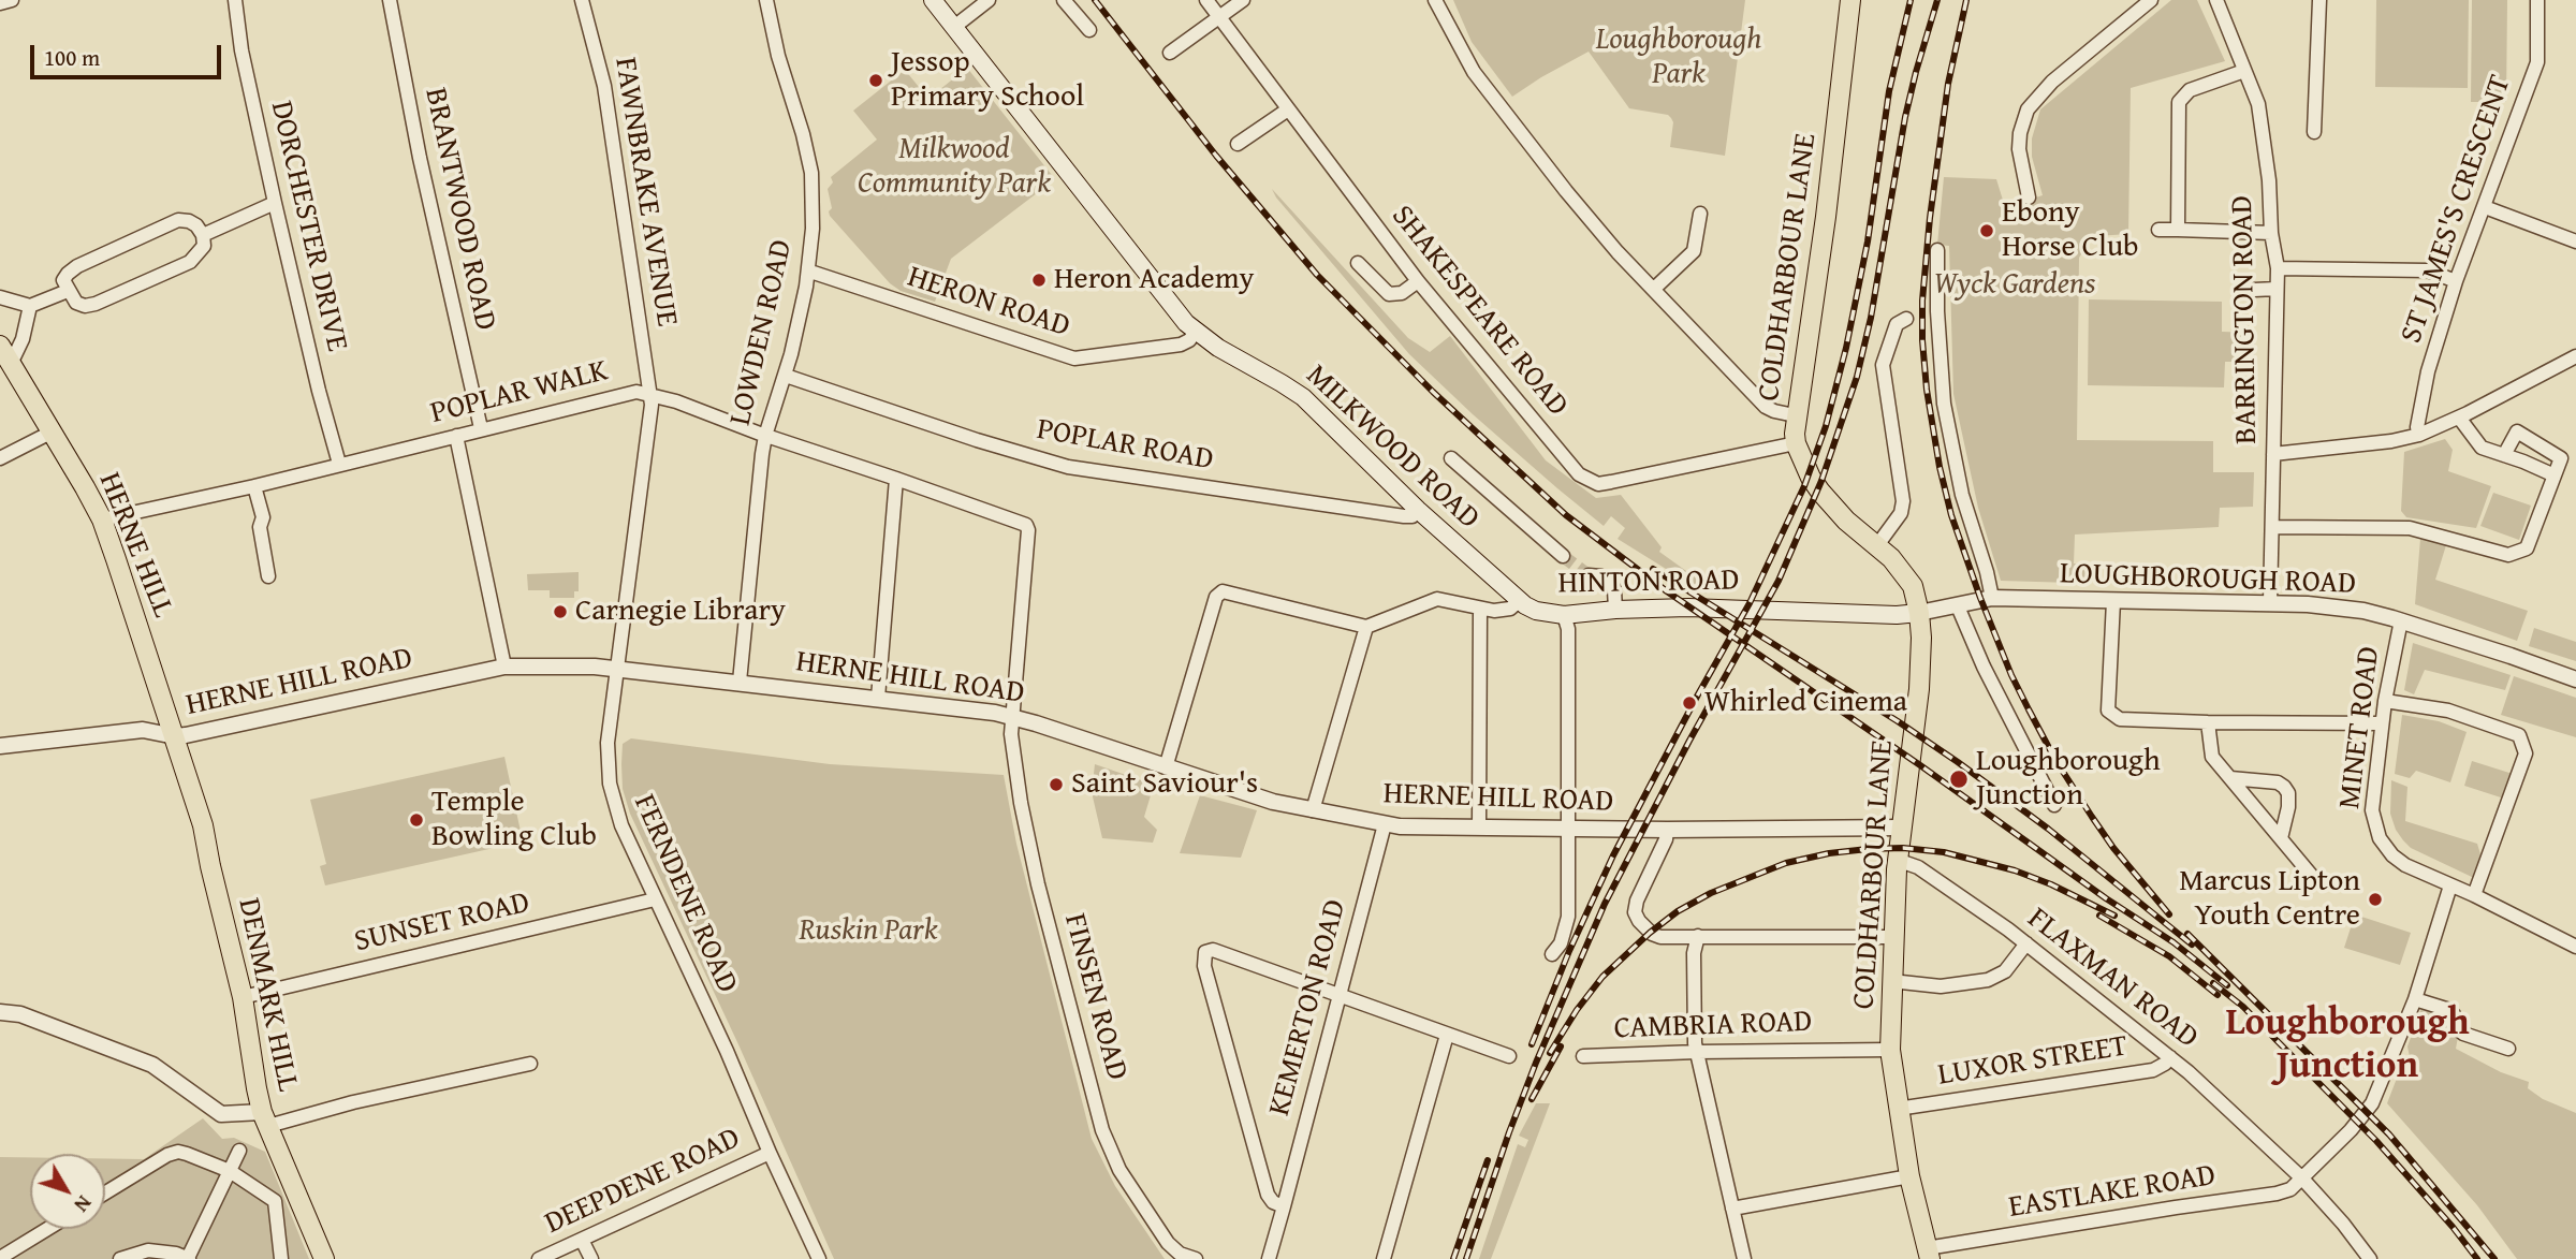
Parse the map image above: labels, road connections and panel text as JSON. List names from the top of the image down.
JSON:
{
  "streets": {
    "main road": [
      "COLDHARBOUR LANE",
      "MILKWOOD ROAD",
      "HERNE HILL",
      "HINTON ROAD",
      "DENMARK HILL"
    ],
    "street": [
      "FAWNBRAKE AVENUE",
      "BRANTWOOD ROAD",
      "ST JAMES'S CRESCENT",
      "DORCHESTER DRIVE",
      "HERON ROAD",
      "SHAKESPEARE ROAD",
      "BARRINGTON ROAD",
      "LOWDEN ROAD",
      "POPLAR WALK",
      "POPLAR ROAD",
      "LOUGHBOROUGH ROAD",
      "HERNE HILL ROAD",
      "MINET ROAD",
      "FERNDENE ROAD",
      "SUNSET ROAD",
      "FLAXMAN ROAD",
      "FINSEN ROAD",
      "KEMERTON ROAD",
      "CAMBRIA ROAD",
      "LUXOR STREET",
      "DEEPDENE ROAD",
      "EASTLAKE ROAD"
    ]
  },
  "crossings": [
    ["FAWNBRAKE AVENUE", "POPLAR WALK"],
    ["FAWNBRAKE AVENUE", "FERNDENE ROAD"],
    ["BRANTWOOD ROAD", "POPLAR WALK"],
    ["DORCHESTER DRIVE", "POPLAR WALK"],
    ["COLDHARBOUR LANE", "SHAKESPEARE ROAD"],
    ["COLDHARBOUR LANE", "LOUGHBOROUGH ROAD"],
    ["COLDHARBOUR LANE", "HINTON ROAD"],
    ["COLDHARBOUR LANE", "HERNE HILL ROAD"],
    ["COLDHARBOUR LANE", "FLAXMAN ROAD"],
    ["COLDHARBOUR LANE", "CAMBRIA ROAD"],
    ["COLDHARBOUR LANE", "LUXOR STREET"],
    ["COLDHARBOUR LANE", "EASTLAKE ROAD"],
    ["HERON ROAD", "LOWDEN ROAD"],
    ["HERON ROAD", "MILKWOOD ROAD"],
    ["BARRINGTON ROAD", "LOUGHBOROUGH ROAD"],
    ["LOWDEN ROAD", "POPLAR WALK"],
    ["LOWDEN ROAD", "POPLAR ROAD"],
    ["LOWDEN ROAD", "HERNE HILL ROAD"],
    ["POPLAR WALK", "HERNE HILL"],
    ["POPLAR WALK", "FERNDENE ROAD"],
    ["POPLAR WALK", "FINSEN ROAD"],
    ["POPLAR ROAD", "MILKWOOD ROAD"],
    ["MILKWOOD ROAD", "HINTON ROAD"],
    ["HERNE HILL", "HERNE HILL ROAD"],
    ["HERNE HILL", "DENMARK HILL"],
    ["LOUGHBOROUGH ROAD", "HINTON ROAD"],
    ["LOUGHBOROUGH ROAD", "MINET ROAD"],
    ["HERNE HILL ROAD", "FERNDENE ROAD"],
    ["HERNE HILL ROAD", "DENMARK HILL"],
    ["HERNE HILL ROAD", "FINSEN ROAD"],
    ["HERNE HILL ROAD", "KEMERTON ROAD"],
    ["MINET ROAD", "EASTLAKE ROAD"],
    ["FERNDENE ROAD", "SUNSET ROAD"],
    ["FERNDENE ROAD", "DEEPDENE ROAD"],
    ["SUNSET ROAD", "DENMARK HILL"],
    ["FLAXMAN ROAD", "LUXOR STREET"],
    ["FLAXMAN ROAD", "EASTLAKE ROAD"]
  ],
  "districts": ["Loughborough Junction"],
  "parks": [
    "Loughborough Park",
    "Milkwood Community Park",
    "Wyck Gardens",
    "Ruskin Park"
  ],
  "places": [
    "Jessop Primary School",
    "Ebony Horse Club",
    "Heron Academy",
    "Carnegie Library",
    "Whirled Cinema",
    "Loughborough Junction",
    "Saint Saviour's",
    "Temple Bowling Club",
    "Marcus Lipton Youth Centre"
  ],
  "scale_bar": "100 m",
  "north": "bottom right"
}
